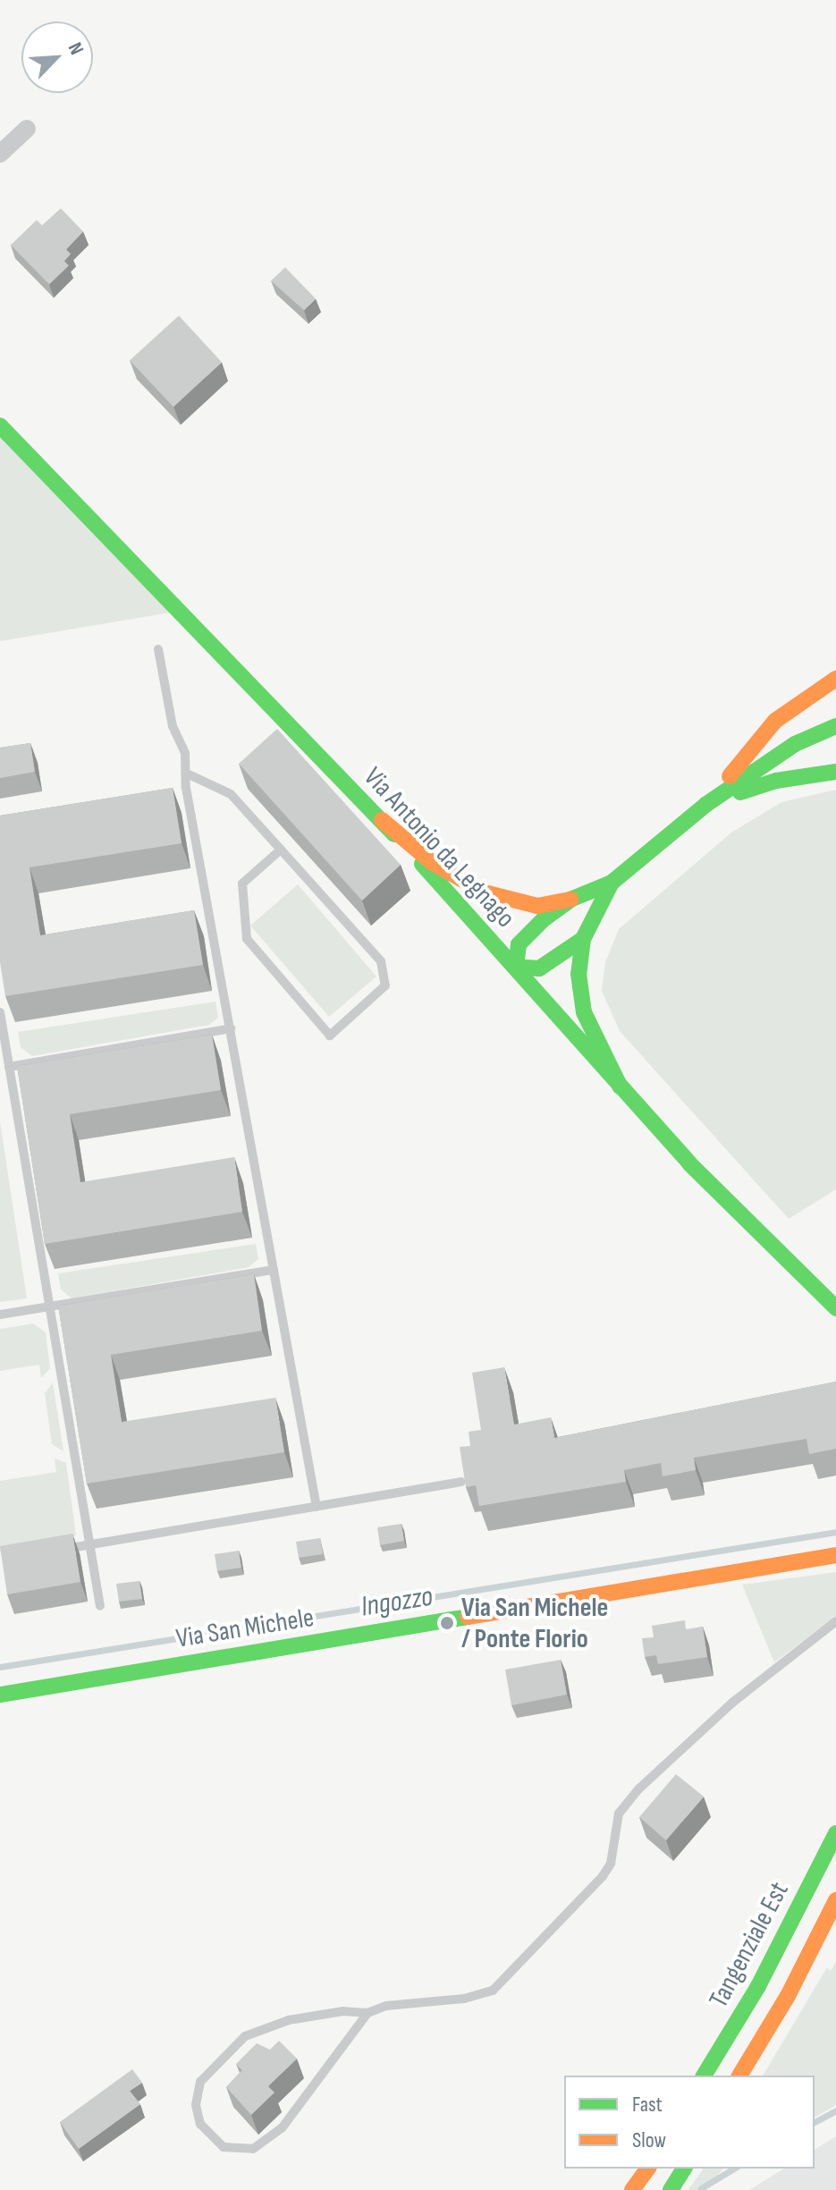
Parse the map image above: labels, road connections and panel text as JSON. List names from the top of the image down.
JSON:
{
  "streets": {
    "main road": ["Via Antonio da Legnago", "Via San Michele", "Tangenziale Est"]
  },
  "water": ["Ingozzo"],
  "places": ["Via San Michele / Ponte Florio"],
  "legend": ["Fast", "Slow"],
  "north": "top right"
}
